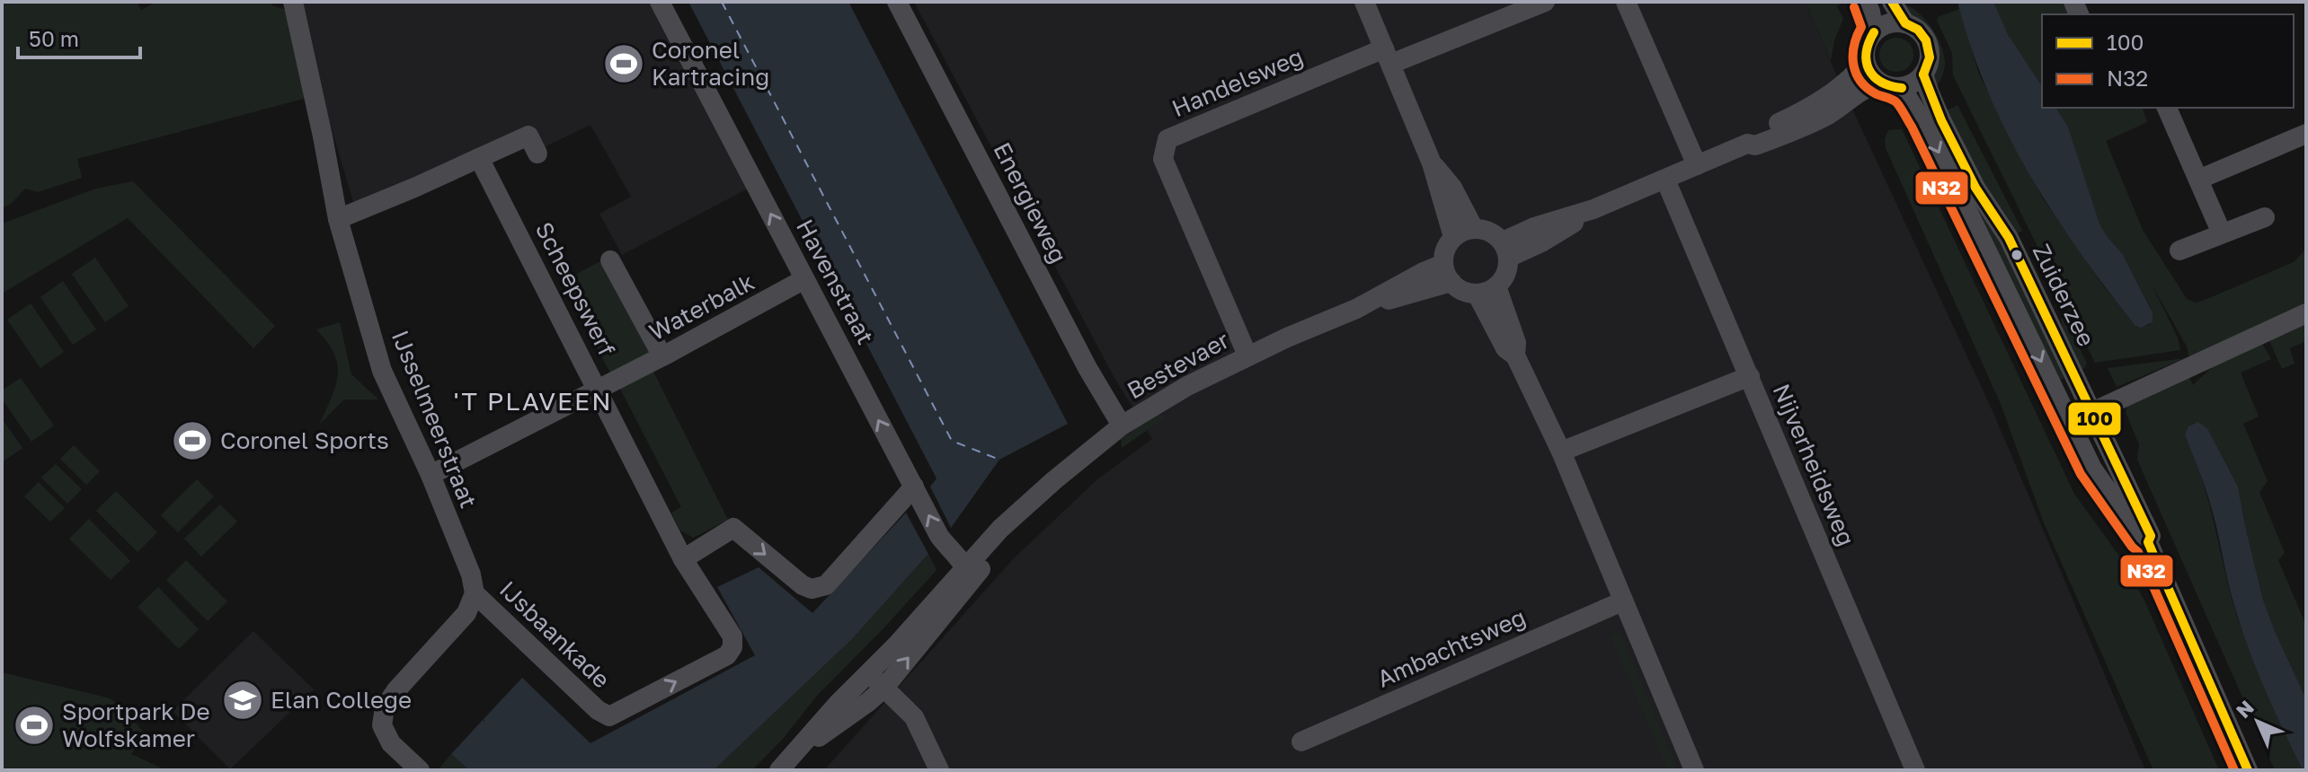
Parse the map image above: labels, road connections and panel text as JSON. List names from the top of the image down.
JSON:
{
  "streets": {
    "street": [
      "Handelsweg",
      "Energieweg",
      "Havenstraat",
      "Scheepswerf",
      "Zuiderzee",
      "Waterbalk",
      "Bestevaer",
      "IJsselmeerstraat",
      "Nijverheidsweg",
      "IJsbaankade",
      "Ambachtsweg"
    ]
  },
  "crossings": [
    ["Handelsweg", "Bestevaer"],
    ["Energieweg", "Bestevaer"],
    ["Havenstraat", "Waterbalk"],
    ["Havenstraat", "Bestevaer"],
    ["Scheepswerf", "Waterbalk"],
    ["Scheepswerf", "IJsbaankade"],
    ["Waterbalk", "IJsselmeerstraat"],
    ["IJsselmeerstraat", "IJsbaankade"]
  ],
  "one_way": ["Havenstraat"],
  "districts": ["'T PLAVEEN"],
  "places": {
    "sports": ["Coronel Kartracing", "Coronel Sports", "Sportpark De Wolfskamer"],
    "school or university": ["Elan College"]
  },
  "lines": ["transit line 100", "transit line N32"],
  "legend": ["100", "N32"],
  "scale_bar": "50 m",
  "north": "top left"
}
